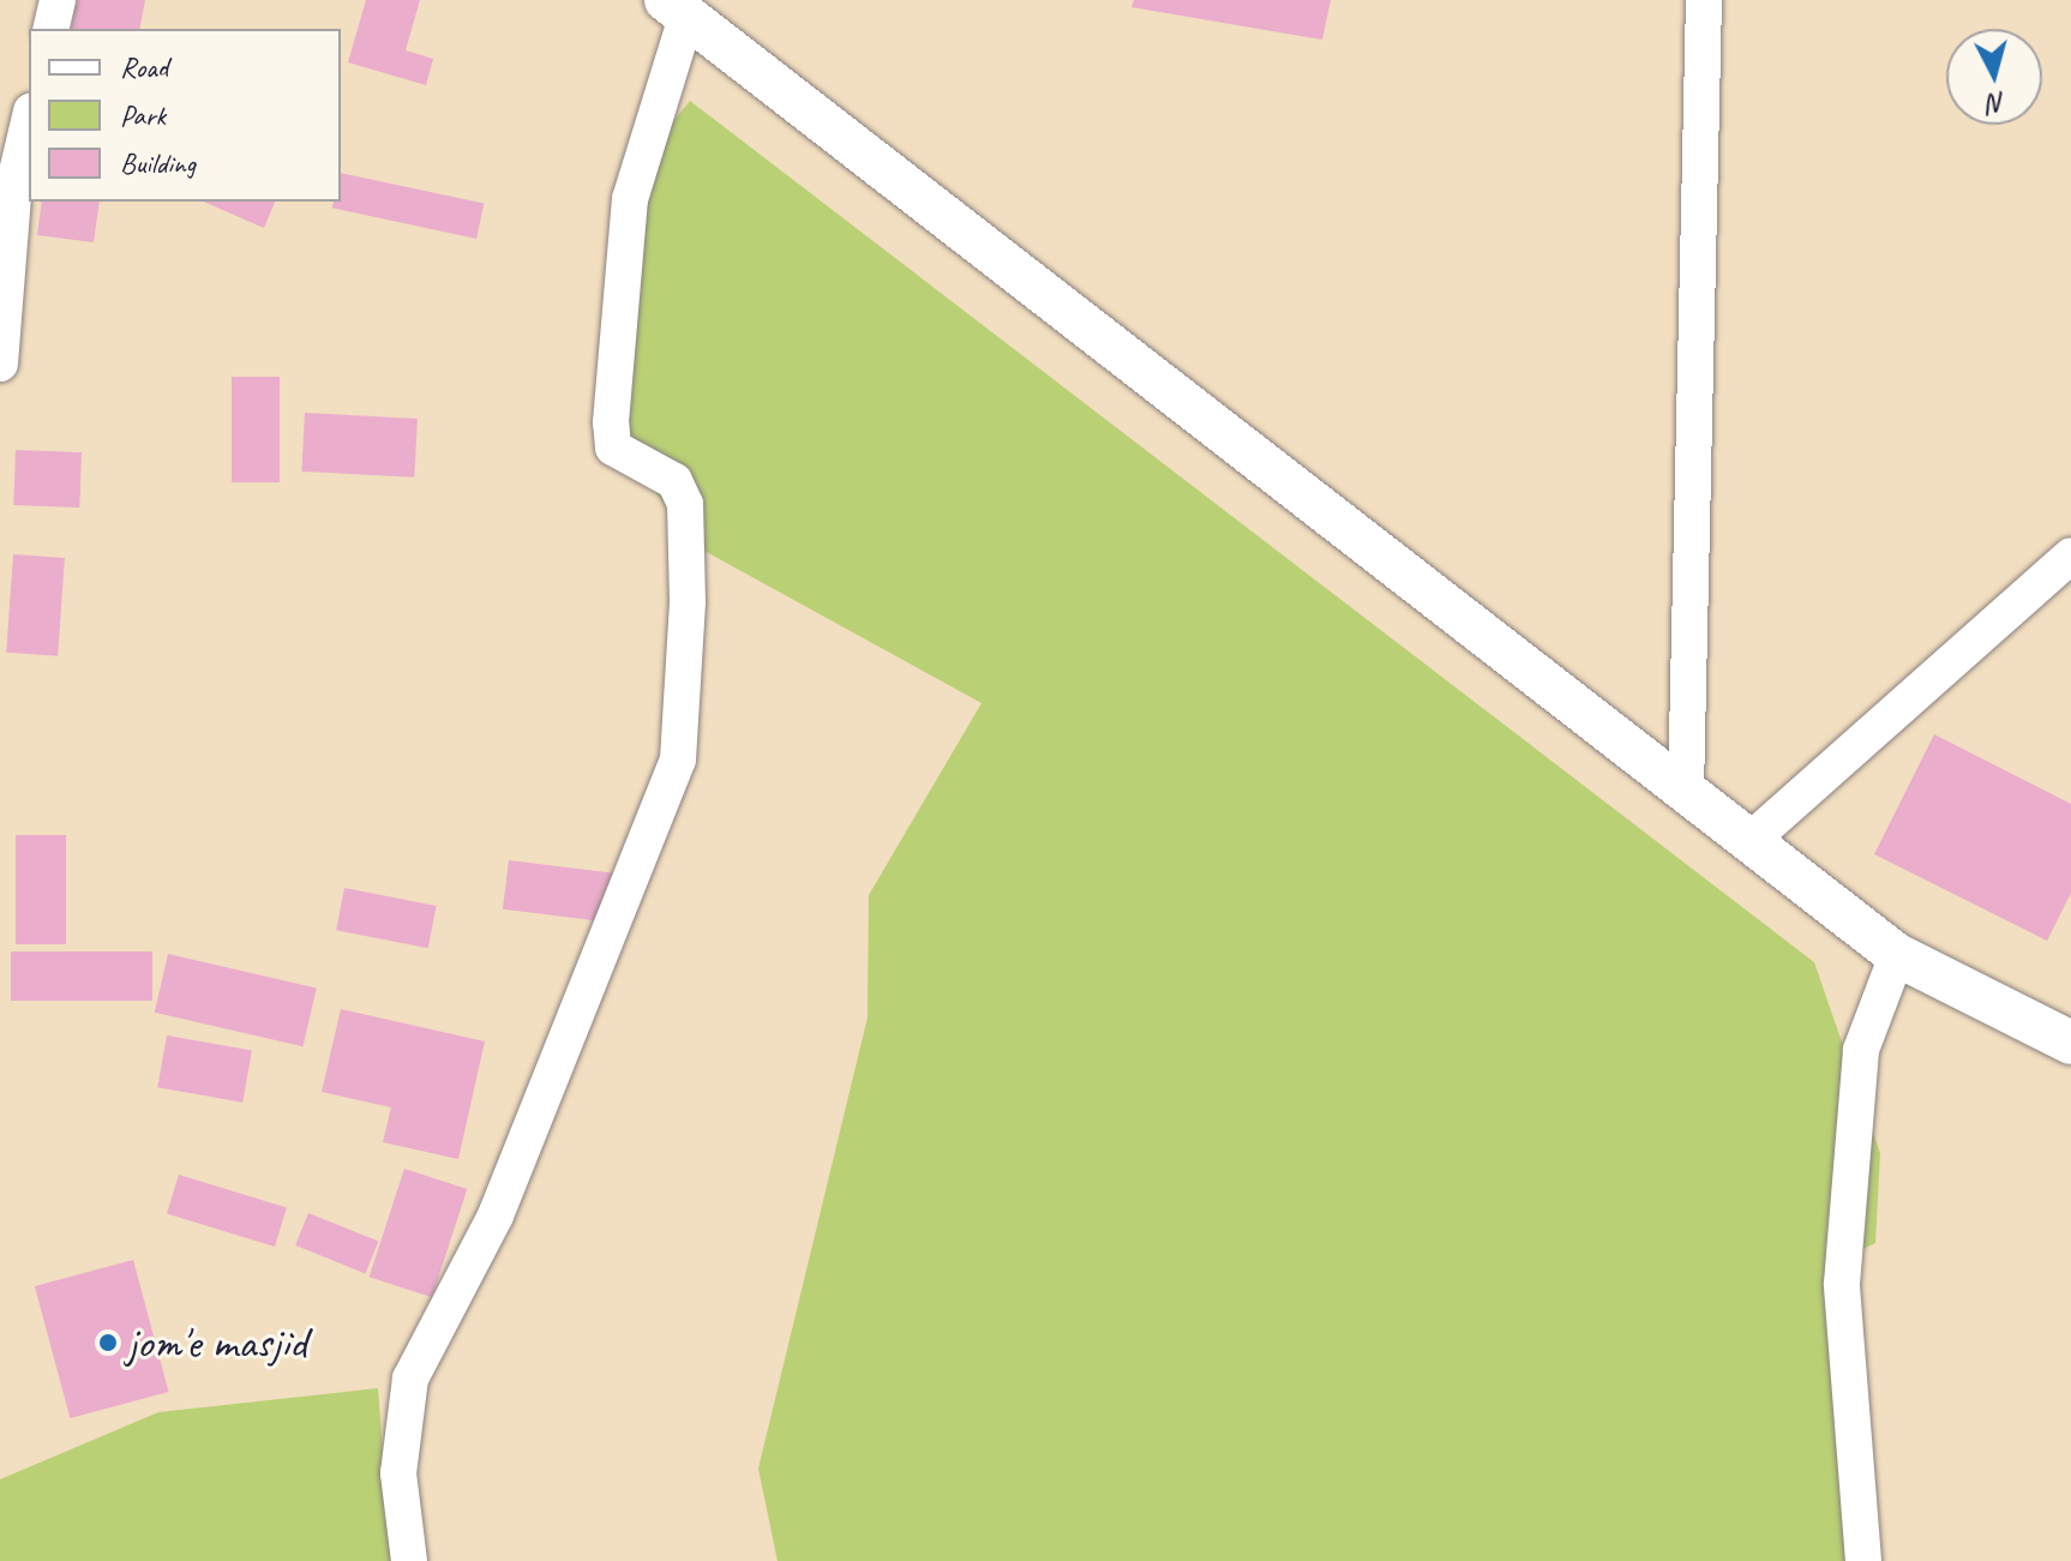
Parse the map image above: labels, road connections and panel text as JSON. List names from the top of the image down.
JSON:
{
  "places": ["jom'e masjid"],
  "legend": ["Road", "Park", "Building"],
  "north": "bottom"
}
